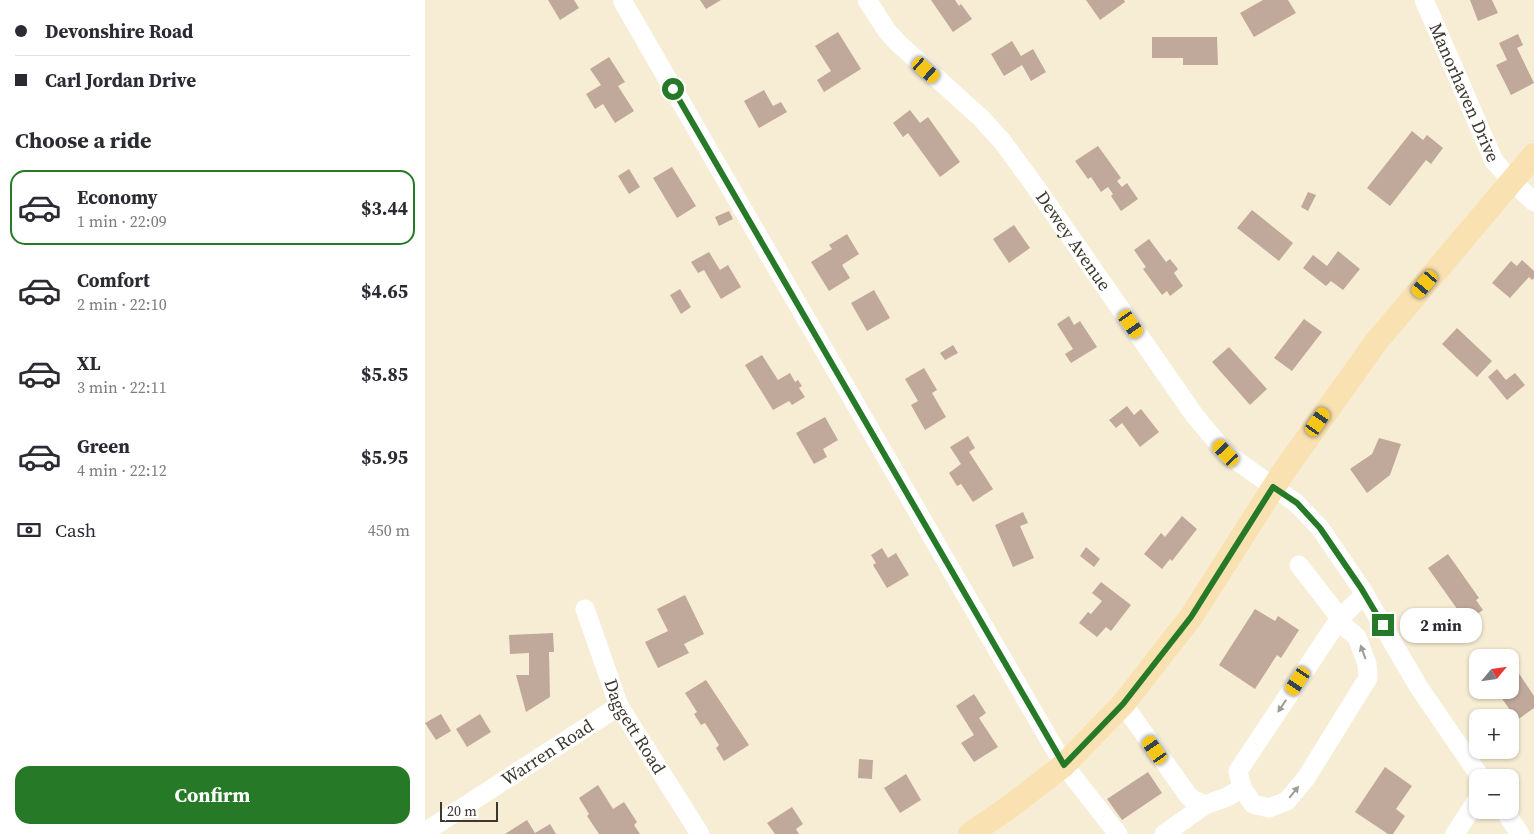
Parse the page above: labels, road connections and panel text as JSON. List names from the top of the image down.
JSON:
{
  "streets": {
    "street": [
      "Manorhaven Drive",
      "Dewey Avenue",
      "Daggett Road",
      "Warren Road"
    ]
  },
  "crossings": [
    ["Daggett Road", "Warren Road"]
  ],
  "scale_bar": "20 m",
  "north": "top right",
  "page": {
    "banner": ["Devonshire Road", "Carl Jordan Drive"],
    "heading": "Choose a ride",
    "list": [
      {
        "name": "Economy",
        "note": "1 min · 22:09",
        "value": "$3.44"
      },
      {
        "name": "Comfort",
        "note": "2 min · 22:10",
        "value": "$4.65"
      },
      {
        "name": "XL",
        "note": "3 min · 22:11",
        "value": "$5.85"
      },
      {
        "name": "Green",
        "note": "4 min · 22:12",
        "value": "$5.95"
      }
    ],
    "pay": ["Cash", "450 m"],
    "bubble": "2 min",
    "map_buttons": ["+", "−"],
    "buttons": "Confirm",
    "scale": "20 m"
  }
}
